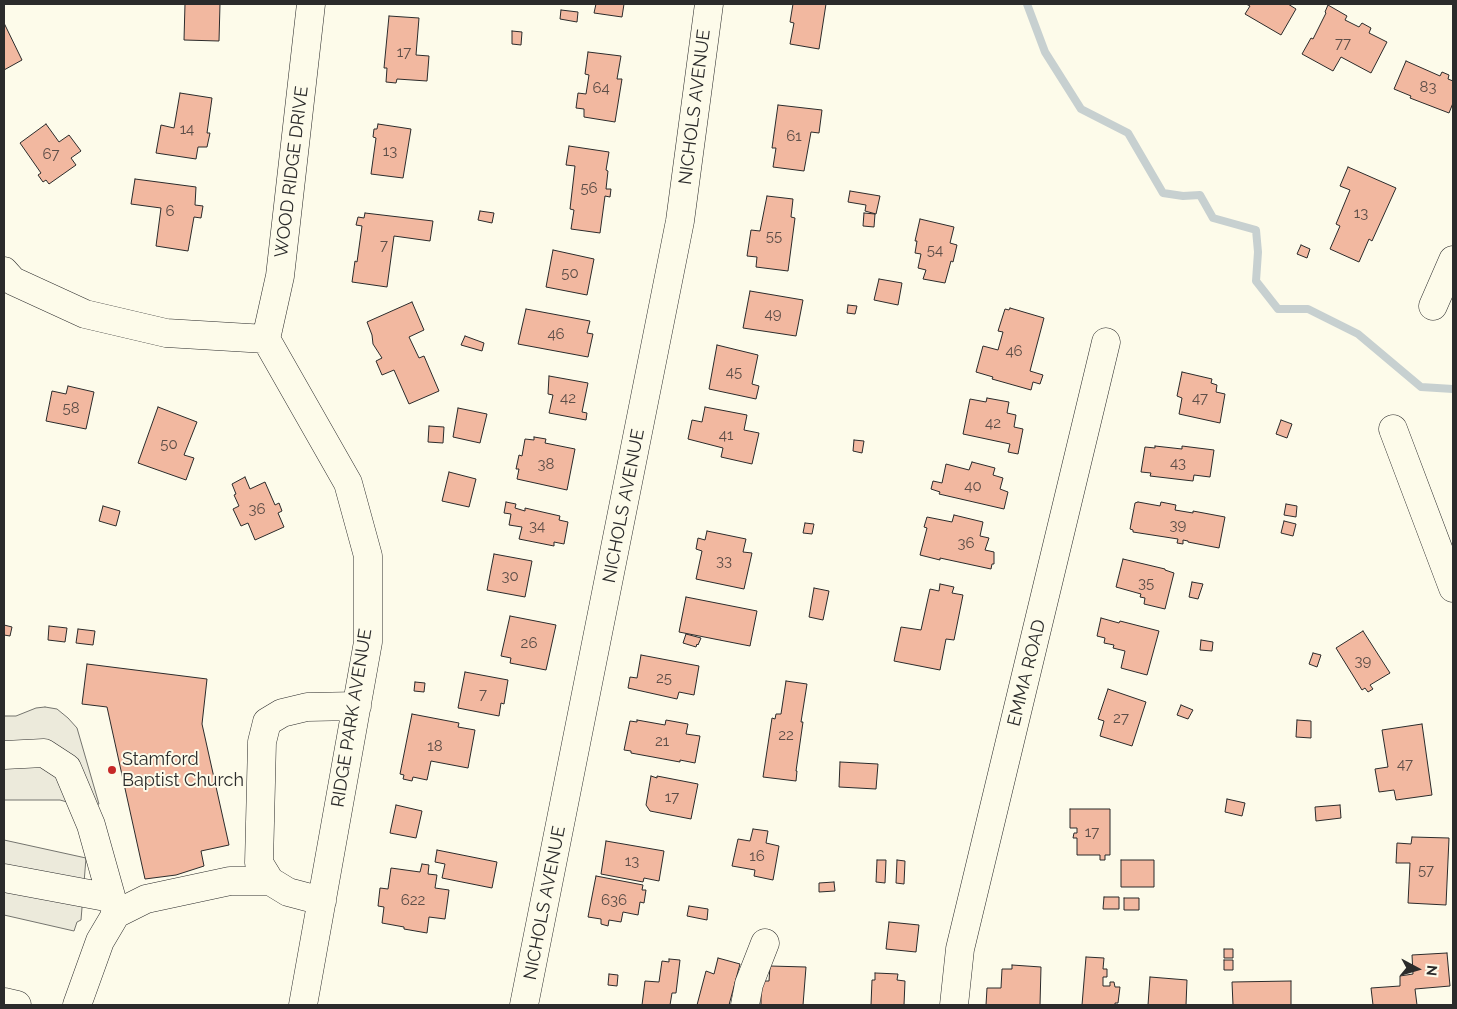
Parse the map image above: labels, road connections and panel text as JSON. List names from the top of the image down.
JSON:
{
  "streets": {
    "street": [
      "NICHOLS AVENUE",
      "WOOD RIDGE DRIVE",
      "EMMA ROAD",
      "RIDGE PARK AVENUE"
    ]
  },
  "crossings": [
    ["WOOD RIDGE DRIVE", "RIDGE PARK AVENUE"]
  ],
  "places": ["Stamford Baptist Church"],
  "house_numbers": [
    "77",
    "17",
    "83",
    "64",
    "14",
    "61",
    "13",
    "67",
    "56",
    "6",
    "13",
    "55",
    "7",
    "54",
    "50",
    "49",
    "46",
    "46",
    "45",
    "42",
    "47",
    "58",
    "42",
    "41",
    "50",
    "43",
    "38",
    "40",
    "36",
    "39",
    "34",
    "36",
    "33",
    "30",
    "35",
    "26",
    "39",
    "25",
    "7",
    "27",
    "22",
    "21",
    "18",
    "47",
    "17",
    "17",
    "16",
    "13",
    "57",
    "622",
    "636"
  ],
  "north": "right"
}
